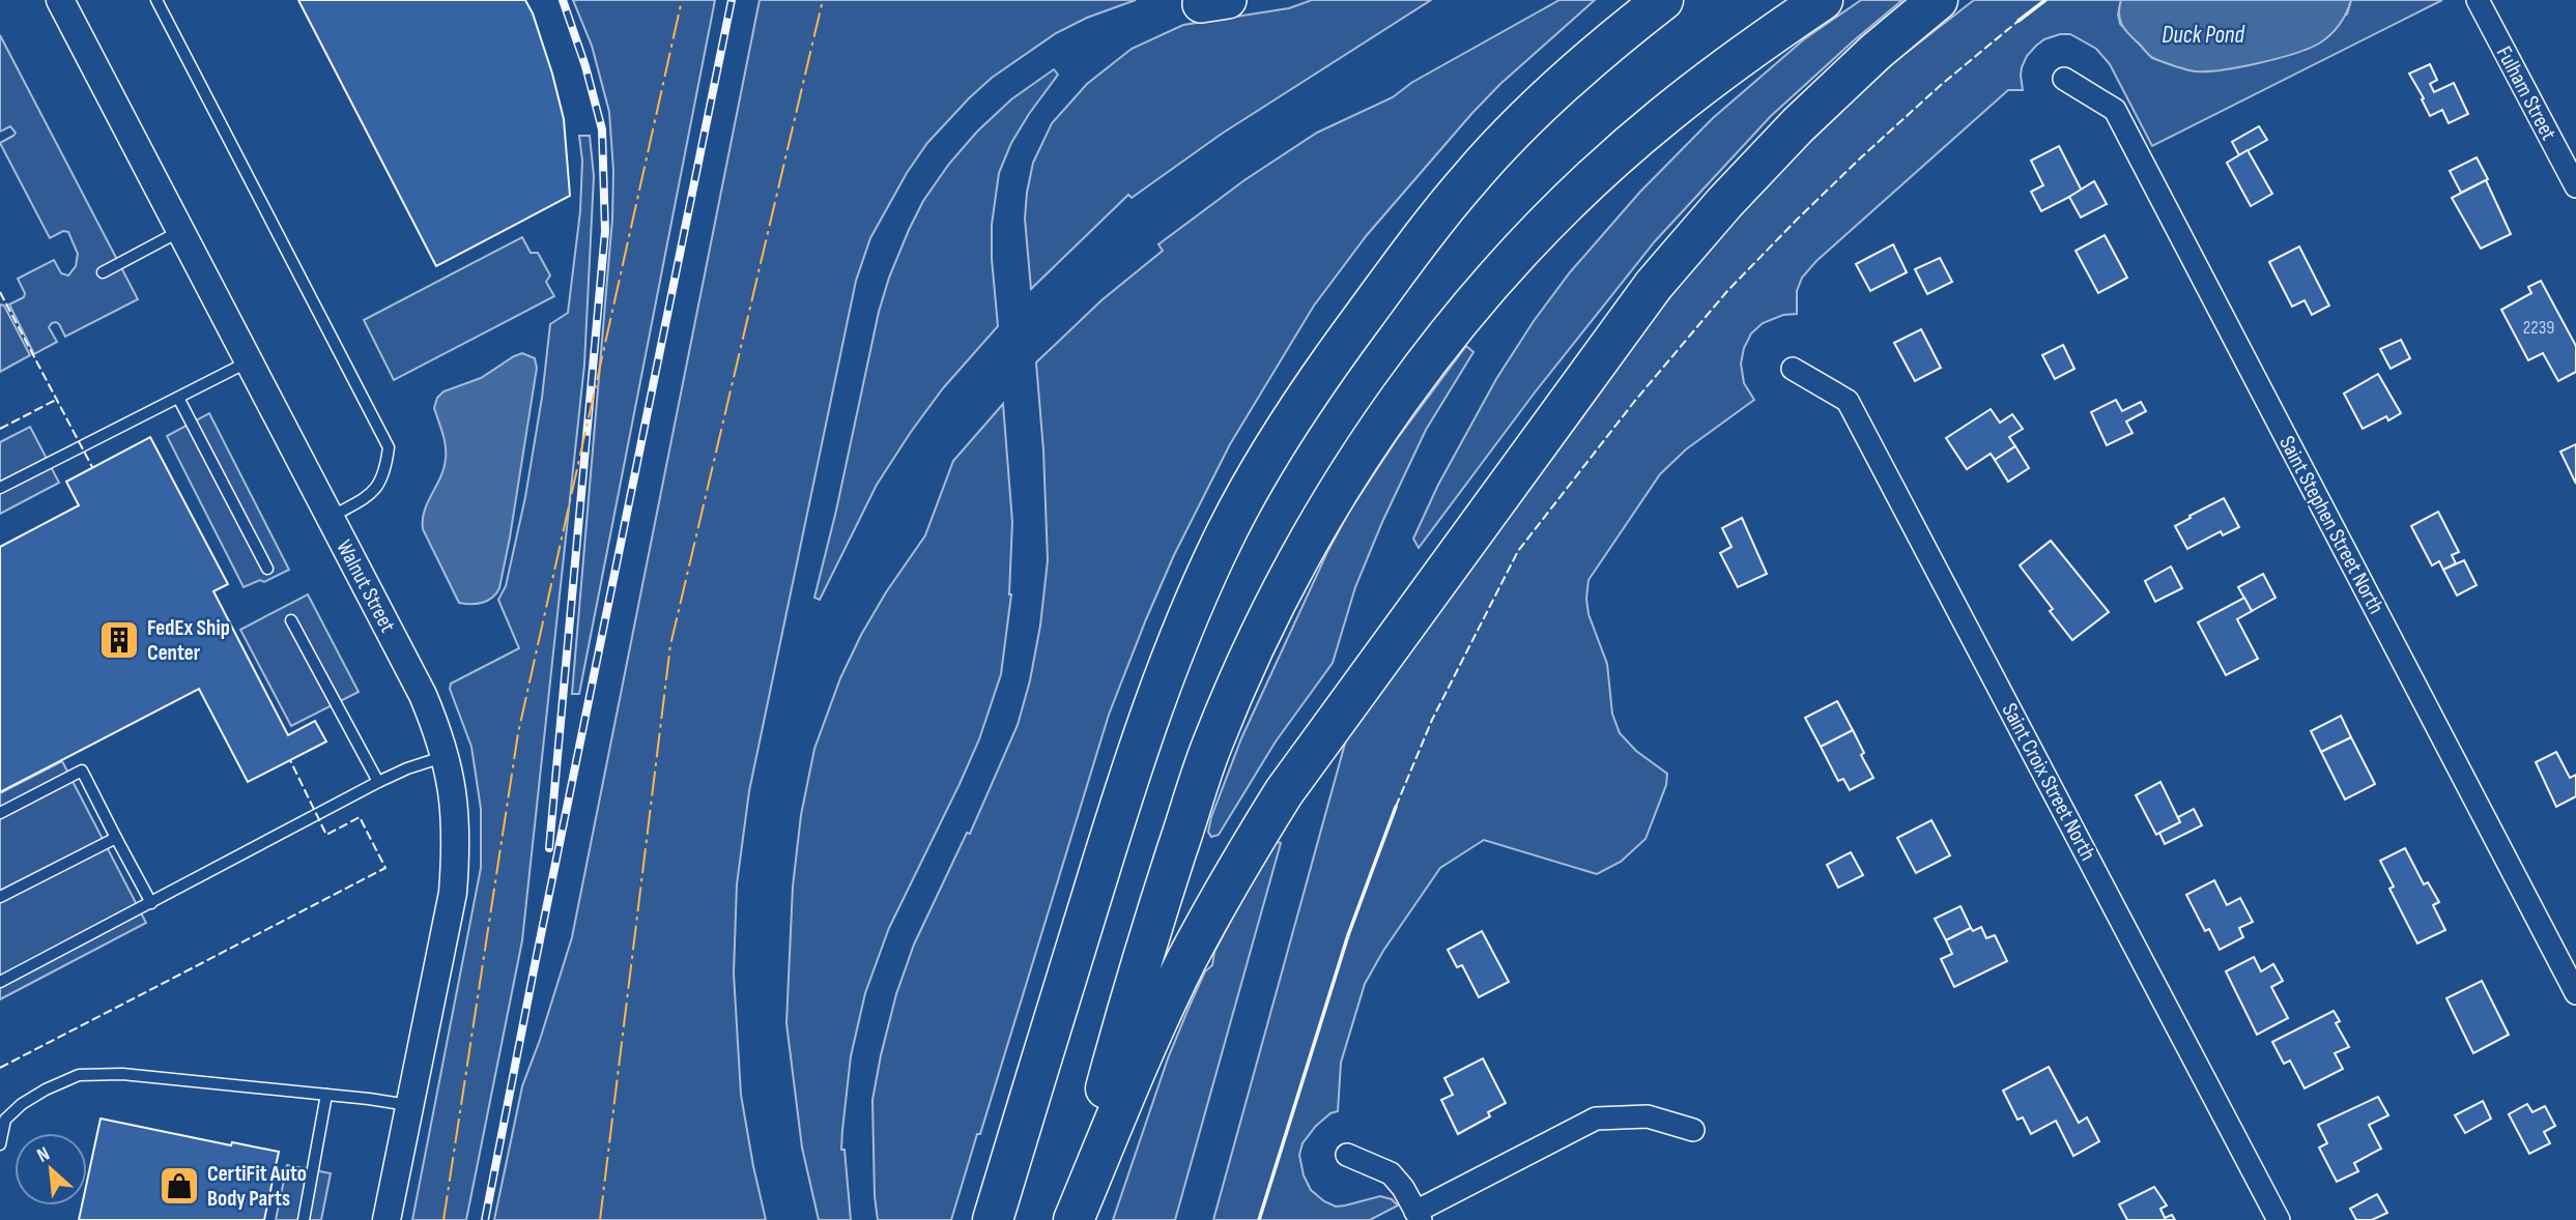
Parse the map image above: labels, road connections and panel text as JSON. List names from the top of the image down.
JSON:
{
  "streets": {
    "street": [
      "Fulham Street",
      "Saint Stephen Street North",
      "Walnut Street",
      "Saint Croix Street North"
    ]
  },
  "water": ["Duck Pond"],
  "places": {
    "building": ["FedEx Ship Center"],
    "shop": ["CertiFit Auto Body Parts"]
  },
  "house_numbers": ["2239"],
  "north": "top left"
}
